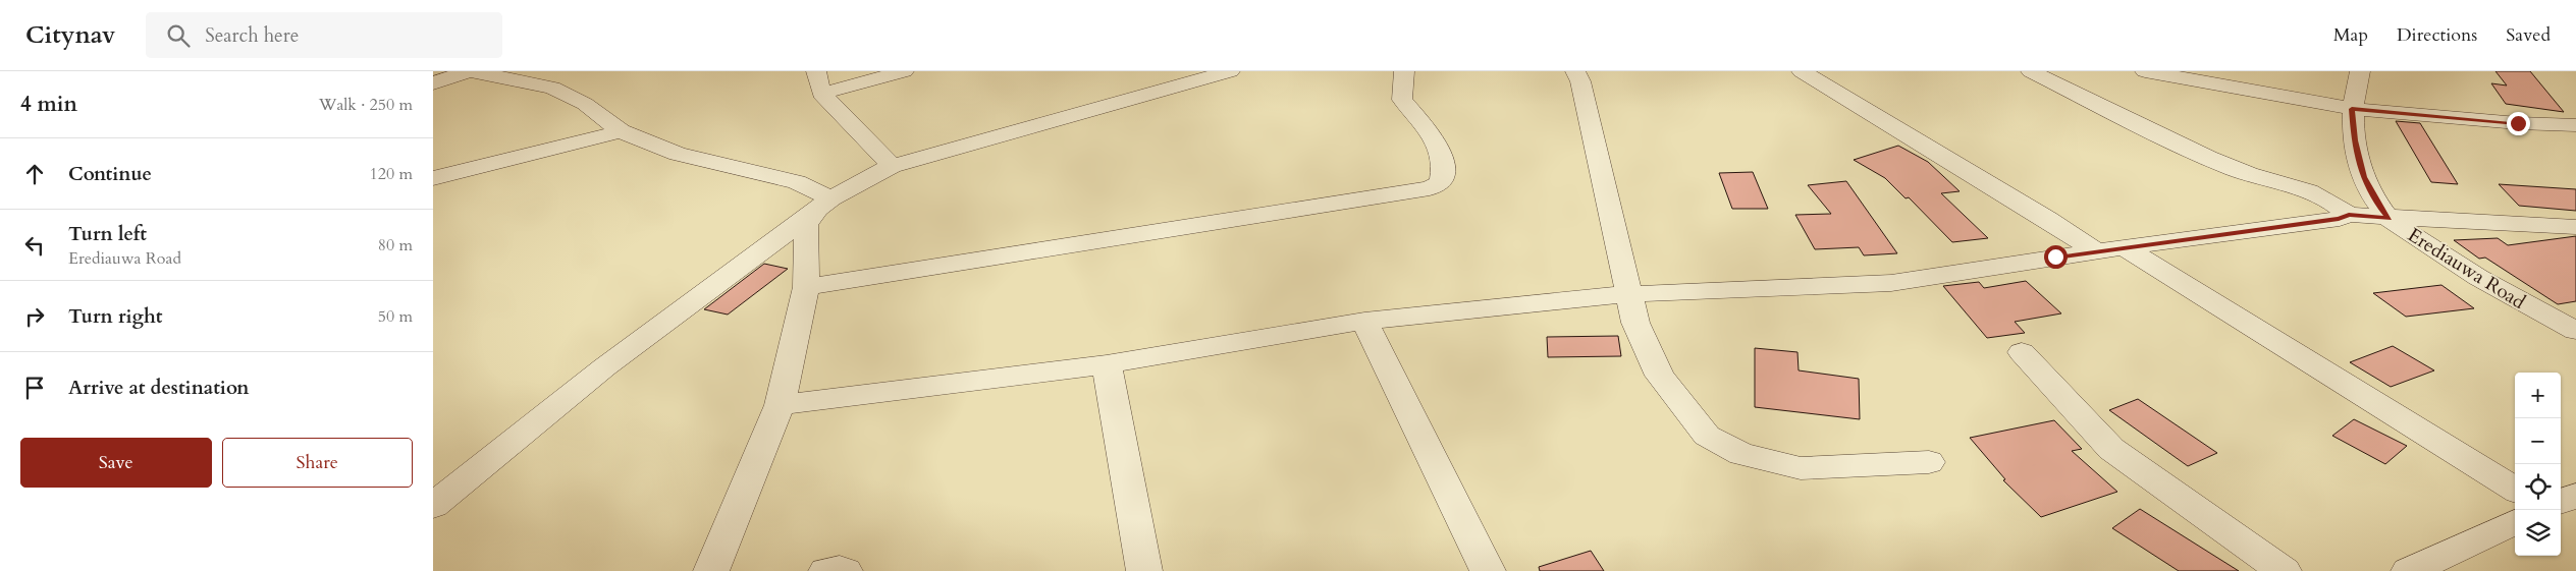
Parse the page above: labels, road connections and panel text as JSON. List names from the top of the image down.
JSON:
{
  "streets": {
    "street": ["Erediauwa Road"]
  },
  "page": {
    "header": "Citynav",
    "search": "Search here",
    "nav": ["Map", "Directions", "Saved"],
    "heading": ["4 min", "Walk · 250 m"],
    "list": [
      ["Continue", "120 m"],
      ["Turn left", "Erediauwa Road", "80 m"],
      ["Turn right", "50 m"],
      "Arrive at destination"
    ],
    "map_buttons": ["+", "−"],
    "buttons": ["Save", "Share"]
  }
}
